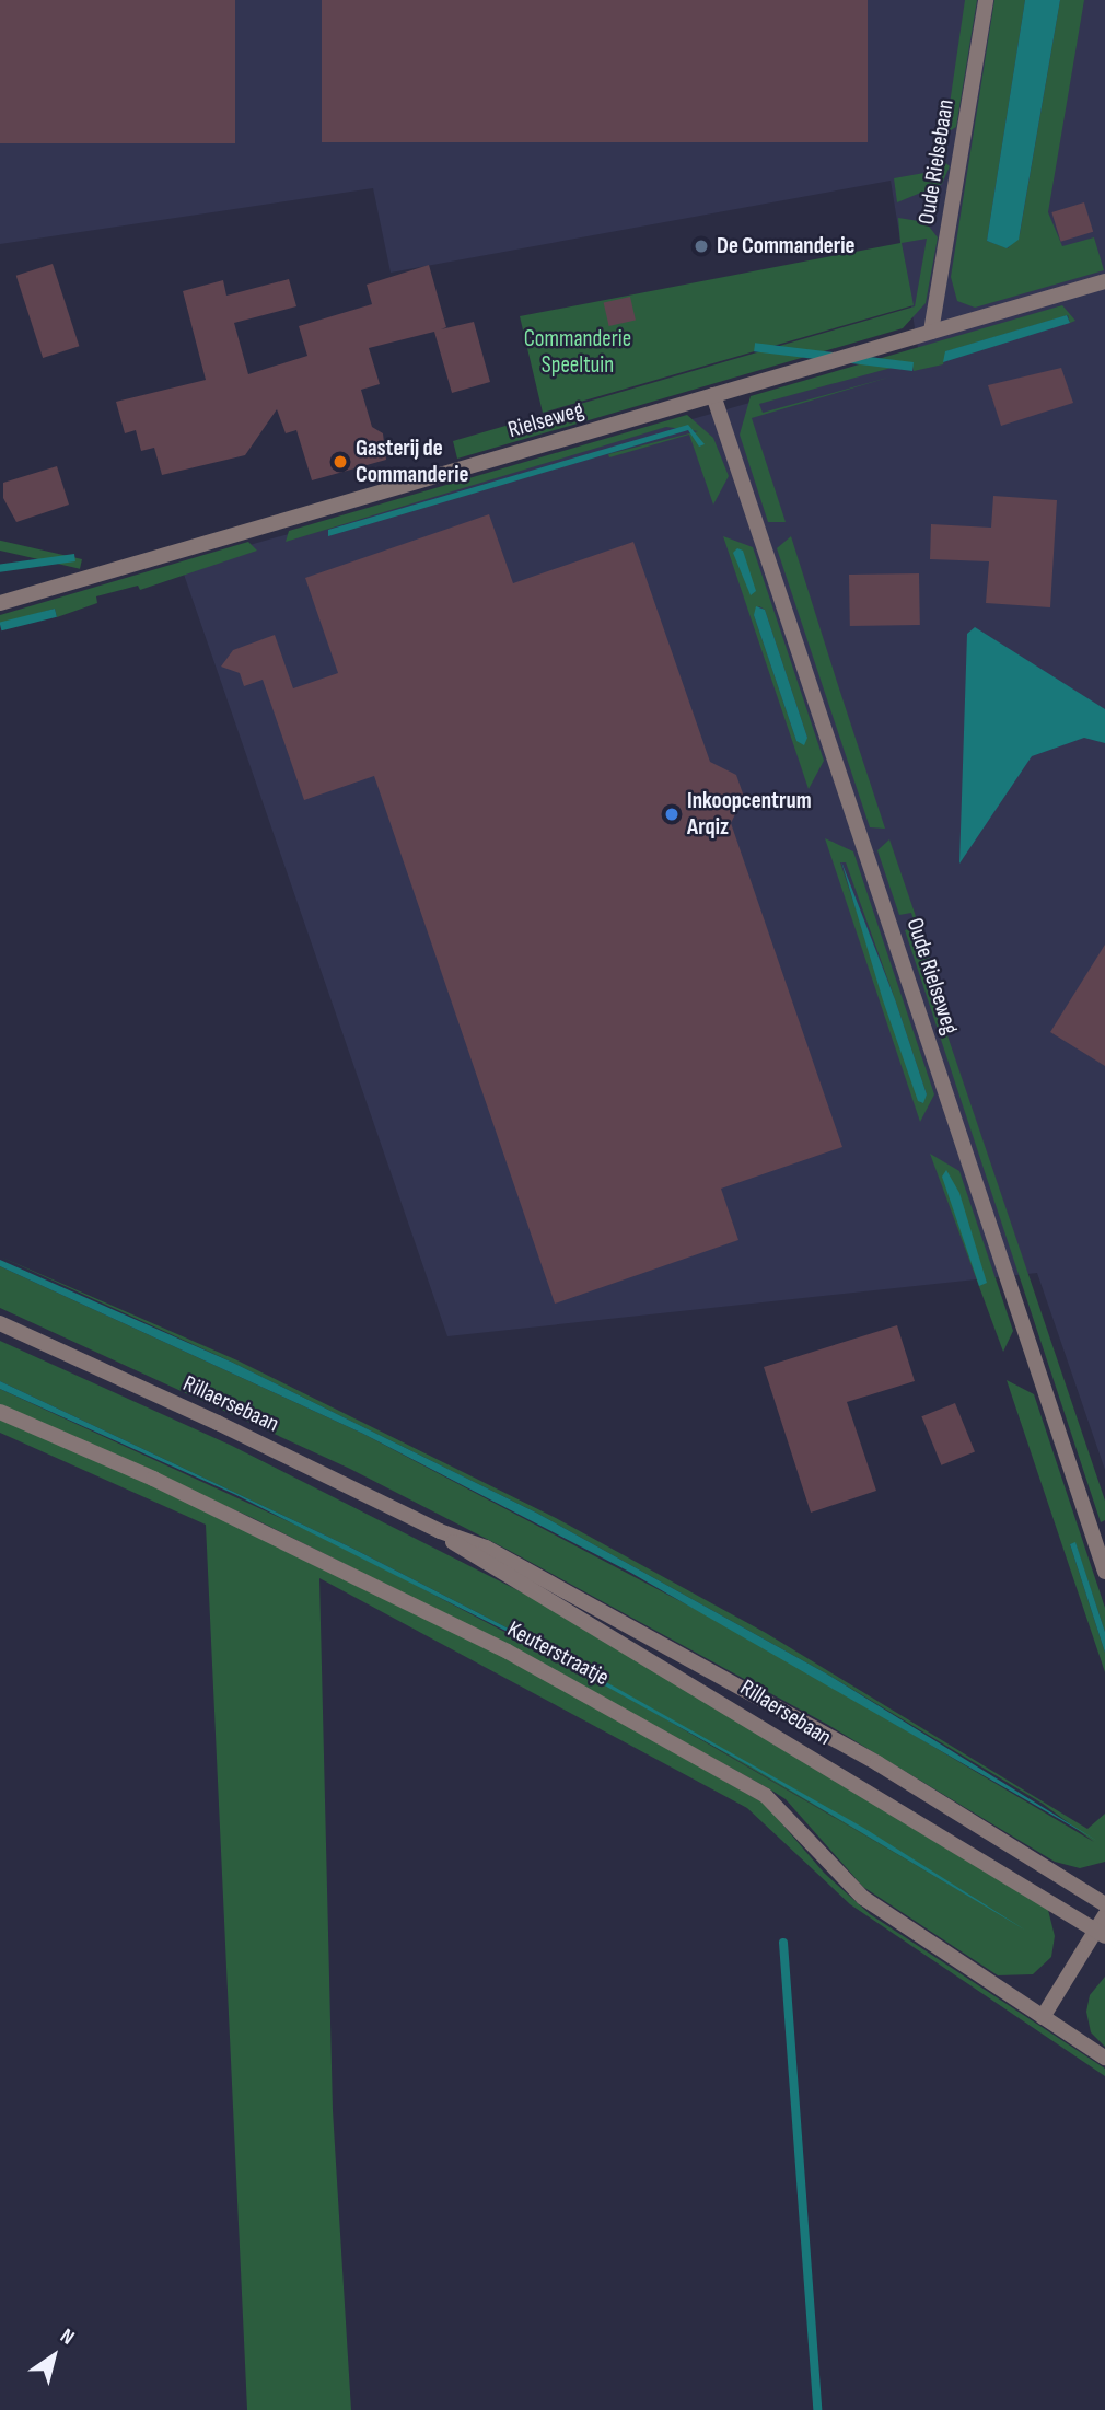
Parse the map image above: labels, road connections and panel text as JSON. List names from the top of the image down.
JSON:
{
  "streets": {
    "street": [
      "Oude Rielsebaan",
      "Rielseweg",
      "Oude Rielseweg",
      "Rillaersebaan",
      "Keuterstraatje"
    ]
  },
  "crossings": [
    ["Oude Rielsebaan", "Rielseweg"],
    ["Rielseweg", "Oude Rielseweg"]
  ],
  "parks": ["Commanderie Speeltuin"],
  "places": ["De Commanderie", "Gasterij de Commanderie", "Inkoopcentrum Arqiz"],
  "north": "top right"
}
